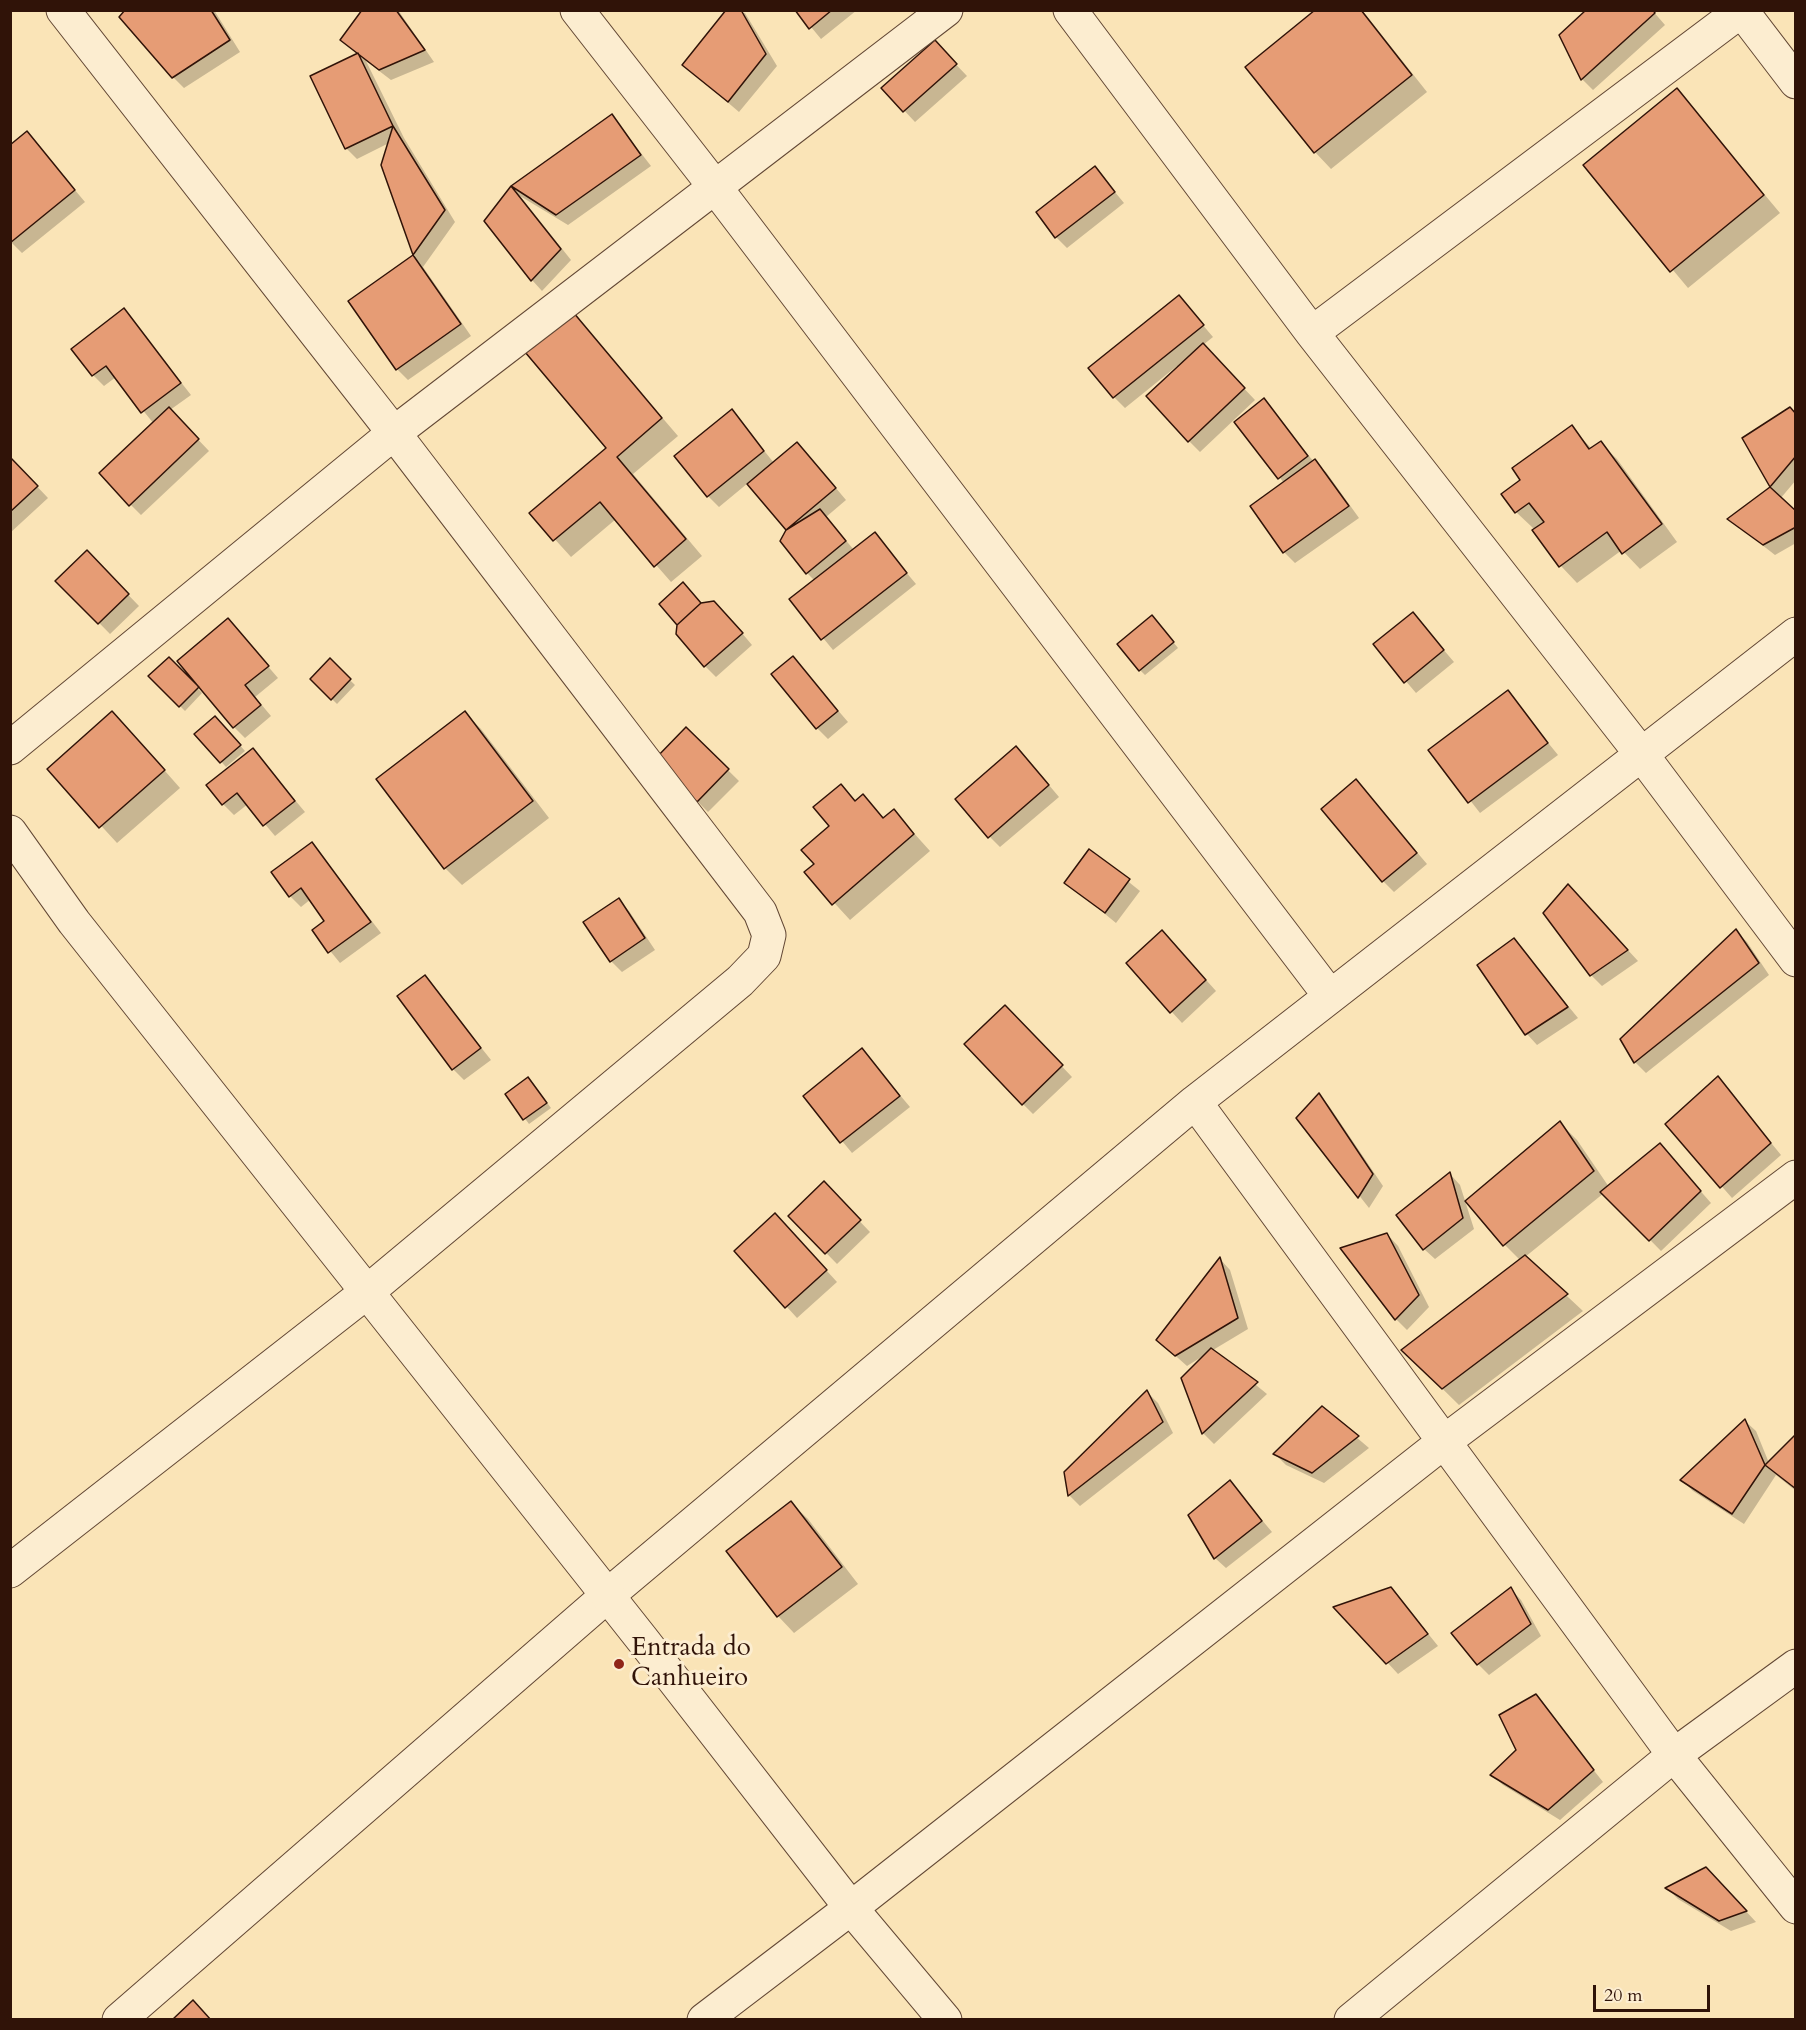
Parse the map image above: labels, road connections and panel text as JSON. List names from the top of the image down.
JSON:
{
  "places": ["Entrada do Canhueiro"],
  "scale_bar": "20 m"
}
